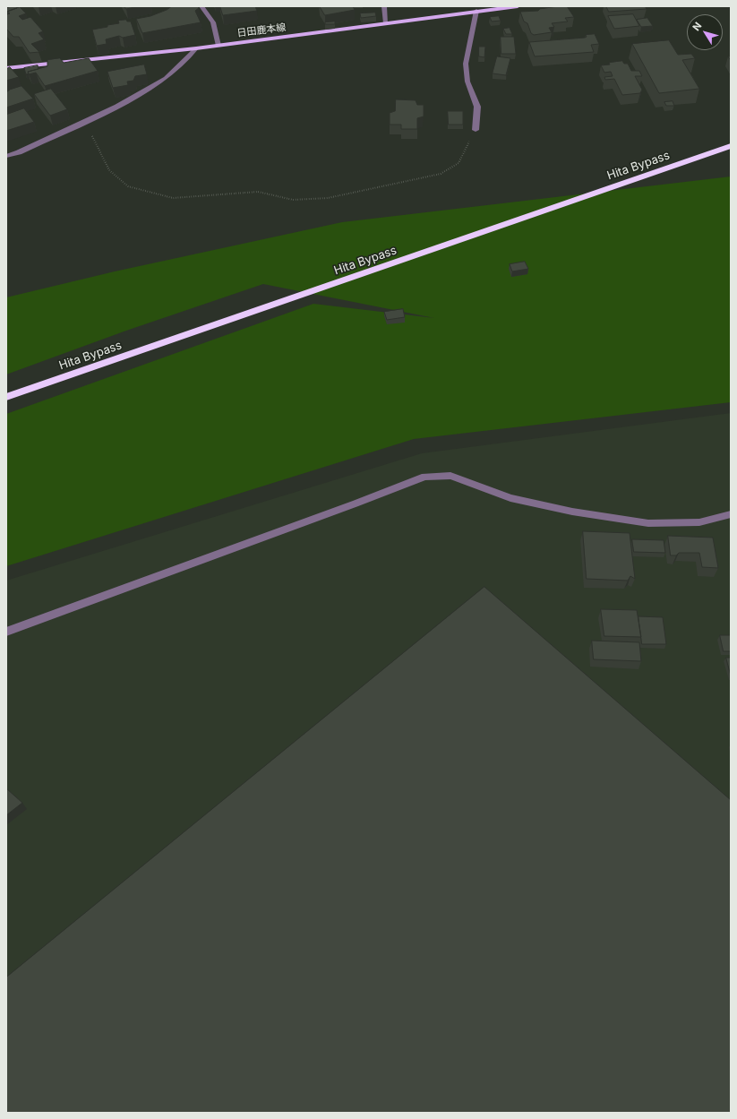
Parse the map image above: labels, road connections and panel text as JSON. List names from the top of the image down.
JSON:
{
  "streets": {
    "highway": ["Hita Bypass"],
    "main road": ["日田鹿本線"]
  },
  "north": "top left"
}
